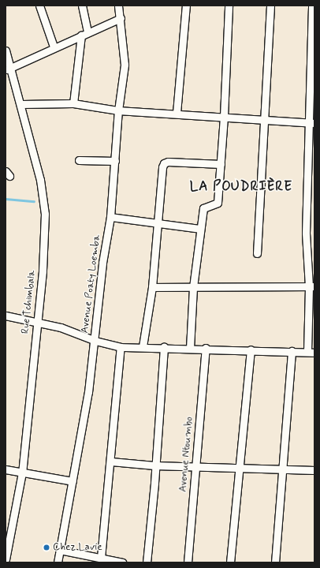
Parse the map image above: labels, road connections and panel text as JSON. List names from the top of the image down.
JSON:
{
  "streets": {
    "street": ["Avenue Poaty Loemba", "Rue Tchimbala", "Avenue Ntoumbo"]
  },
  "districts": ["LA POUDRIÈRE"],
  "places": ["Chez Lavie"]
}
